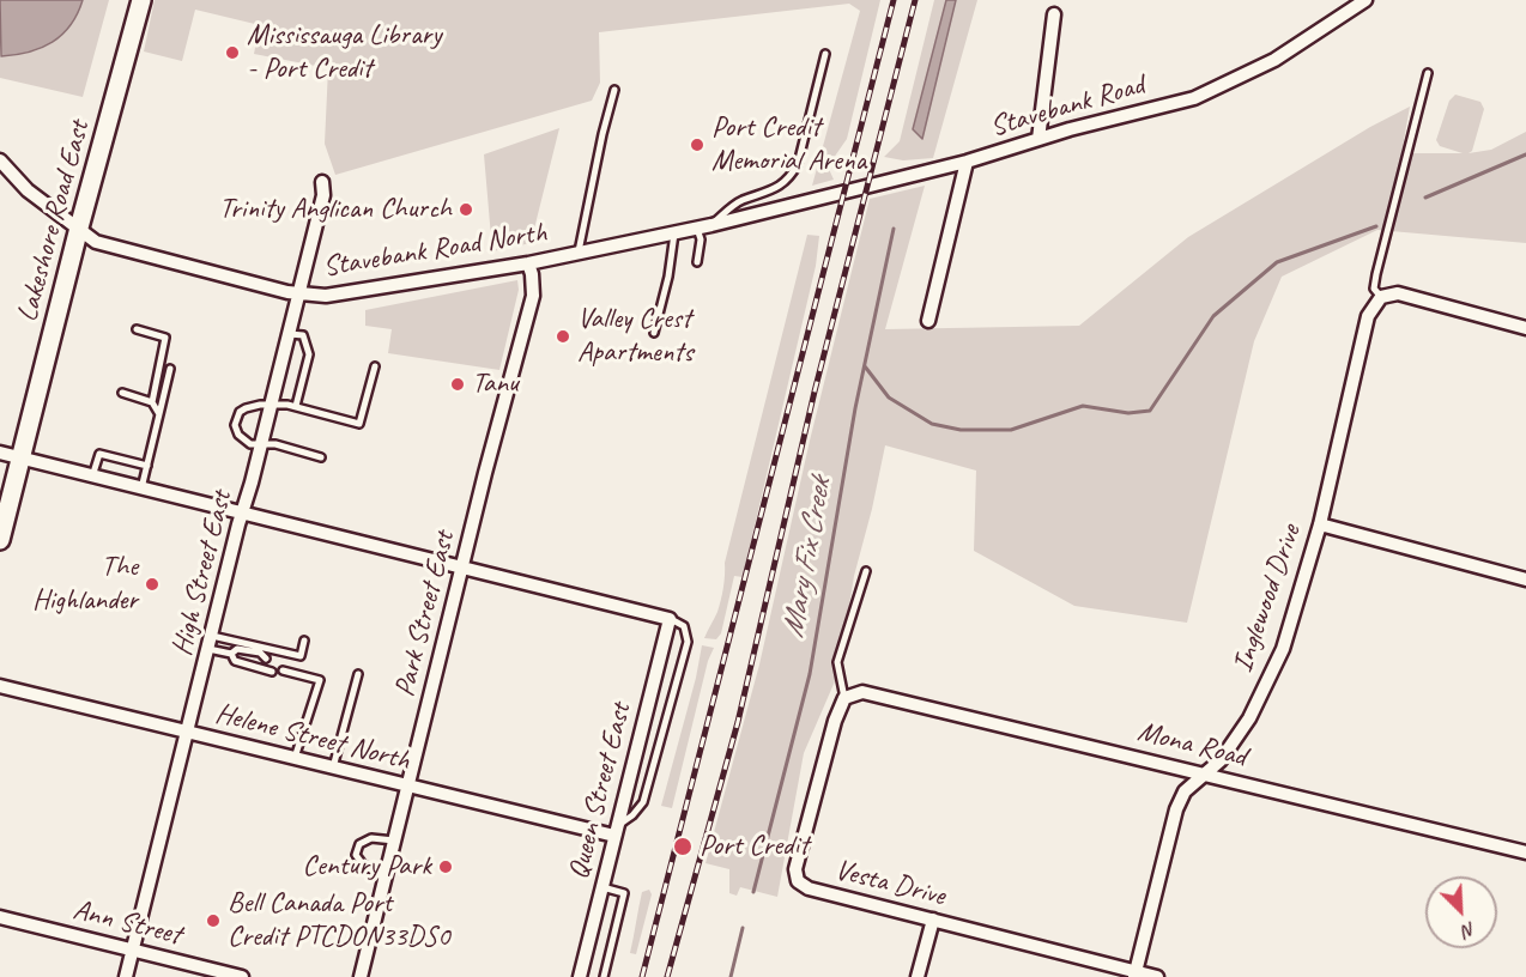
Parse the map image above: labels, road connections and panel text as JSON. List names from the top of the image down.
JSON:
{
  "streets": {
    "main road": ["Lakeshore Road East"],
    "street": [
      "Stavebank Road",
      "Stavebank Road North",
      "High Street East",
      "Inglewood Drive",
      "Park Street East",
      "Helene Street North",
      "Mona Road",
      "Queen Street East",
      "Vesta Drive",
      "Ann Street"
    ]
  },
  "crossings": [
    ["Stavebank Road", "Stavebank Road North"],
    ["Lakeshore Road East", "Stavebank Road North"],
    ["Stavebank Road North", "High Street East"],
    ["Stavebank Road North", "Park Street East"],
    ["High Street East", "Helene Street North"],
    ["High Street East", "Ann Street"],
    ["Inglewood Drive", "Mona Road"],
    ["Inglewood Drive", "Vesta Drive"],
    ["Park Street East", "Helene Street North"],
    ["Helene Street North", "Queen Street East"],
    ["Mona Road", "Vesta Drive"]
  ],
  "water": ["Mary Fix Creek"],
  "places": [
    "Mississauga Library - Port Credit",
    "Port Credit Memorial Arena",
    "Trinity Anglican Church",
    "Valley Crest Apartments",
    "Tanu",
    "The Highlander",
    "Port Credit",
    "Century Park",
    "Bell Canada Port Credit PTCDON33DS0"
  ],
  "north": "bottom right"
}
